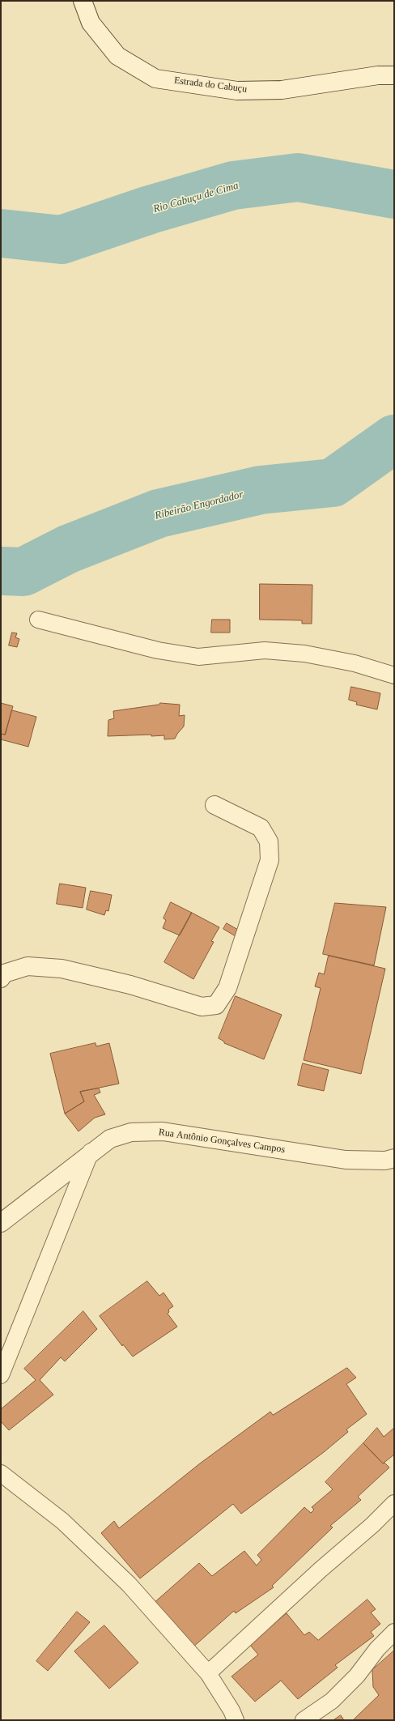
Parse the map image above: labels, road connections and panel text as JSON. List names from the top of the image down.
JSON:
{
  "streets": {
    "street": ["Estrada do Cabuçu", "Rua Antônio Gonçalves Campos"]
  },
  "water": ["Rio Cabuçu de Cima", "Ribeirão Engordador"]
}
